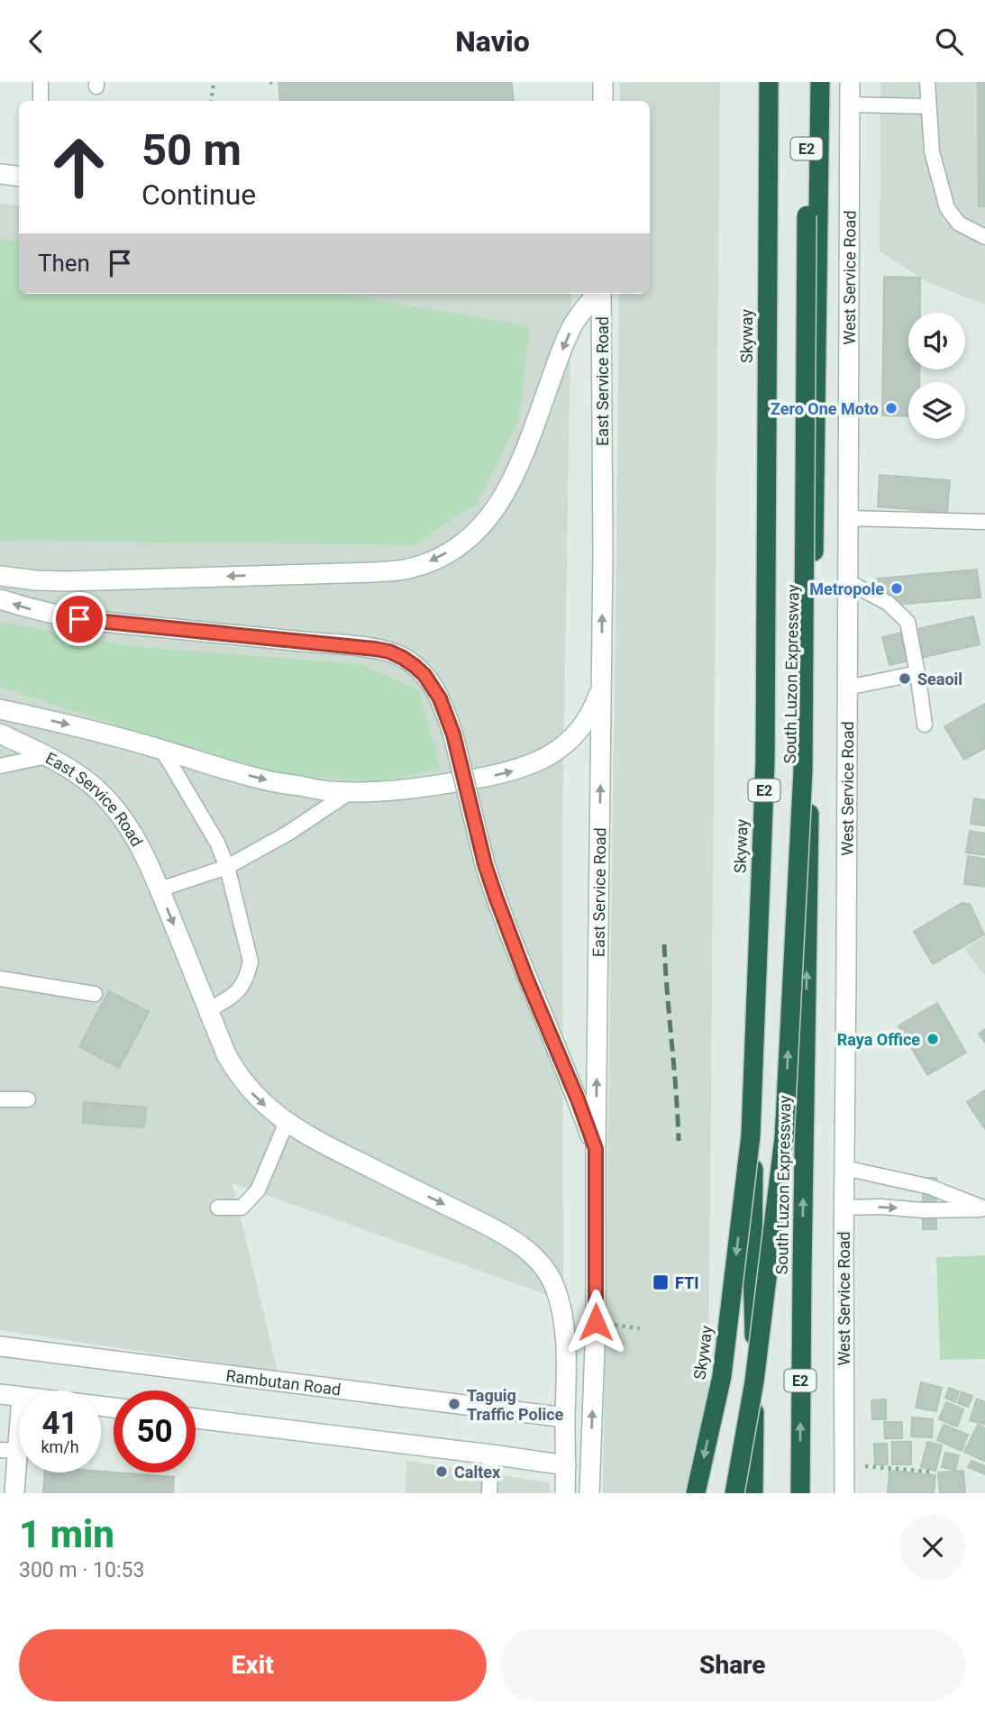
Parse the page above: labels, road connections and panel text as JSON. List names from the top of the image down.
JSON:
{
  "streets": {
    "highway": ["E2", "Skyway", "South Luzon Expressway"],
    "main road": ["West Service Road", "East Service Road", "Rambutan Road"]
  },
  "crossings": [
    ["East Service Road", "Rambutan Road"]
  ],
  "places": {
    "other": [
      "Zero One Moto",
      "Metropole",
      "Seaoil",
      "Raya Office",
      "Taguig Traffic Police",
      "Caltex"
    ],
    "transit": ["FTI"]
  },
  "page": {
    "header": "Navio",
    "turn": ["50 m", "Continue"],
    "then": "Then",
    "speed": "41 km/h",
    "limit": "50",
    "heading": ["1 min", "300 m · 10:53"],
    "buttons": ["Exit", "Share"]
  }
}
